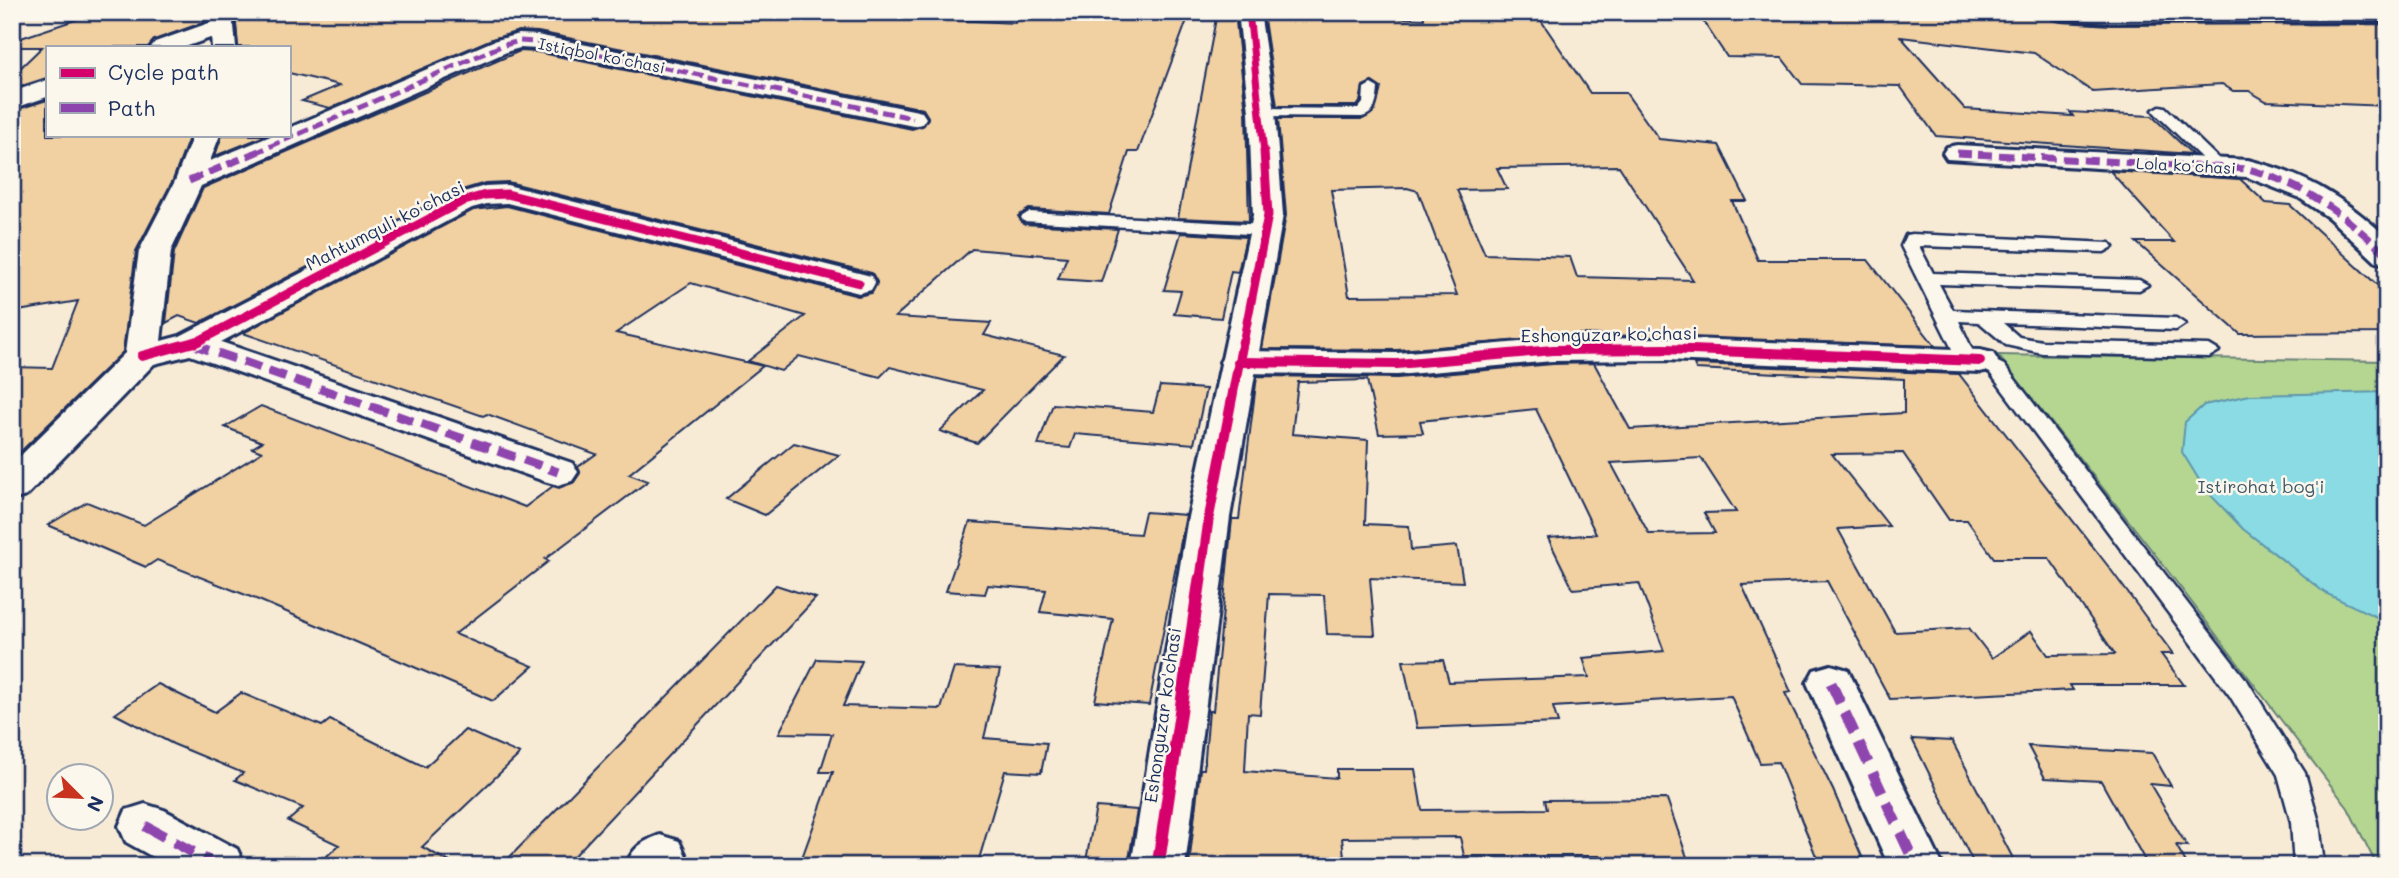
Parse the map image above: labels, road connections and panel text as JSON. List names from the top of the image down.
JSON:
{
  "streets": {
    "street": [
      "Istiqbol koʻchasi",
      "Lola koʻchasi",
      "Mahtumquli koʻchasi",
      "Eshonguzar ko'chasi"
    ]
  },
  "parks": ["Istirohat bog'i"],
  "legend": ["Cycle path", "Path"],
  "north": "bottom right"
}
